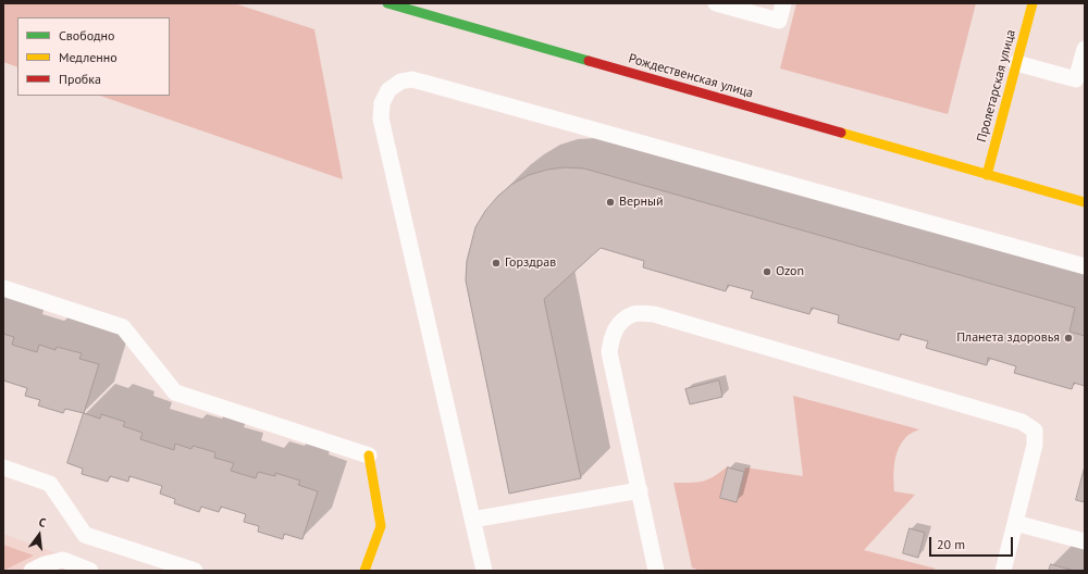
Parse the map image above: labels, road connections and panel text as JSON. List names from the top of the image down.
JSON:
{
  "streets": {
    "street": ["Рождественская улица", "Пролетарская улица"]
  },
  "crossings": [
    ["Рождественская улица", "Пролетарская улица"]
  ],
  "places": [
    "Верный",
    "Горздрав",
    "Ozon",
    "Планета здоровья"
  ],
  "legend": ["Свободно", "Медленно", "Пробка"],
  "scale_bar": "20 m",
  "north": "top"
}
